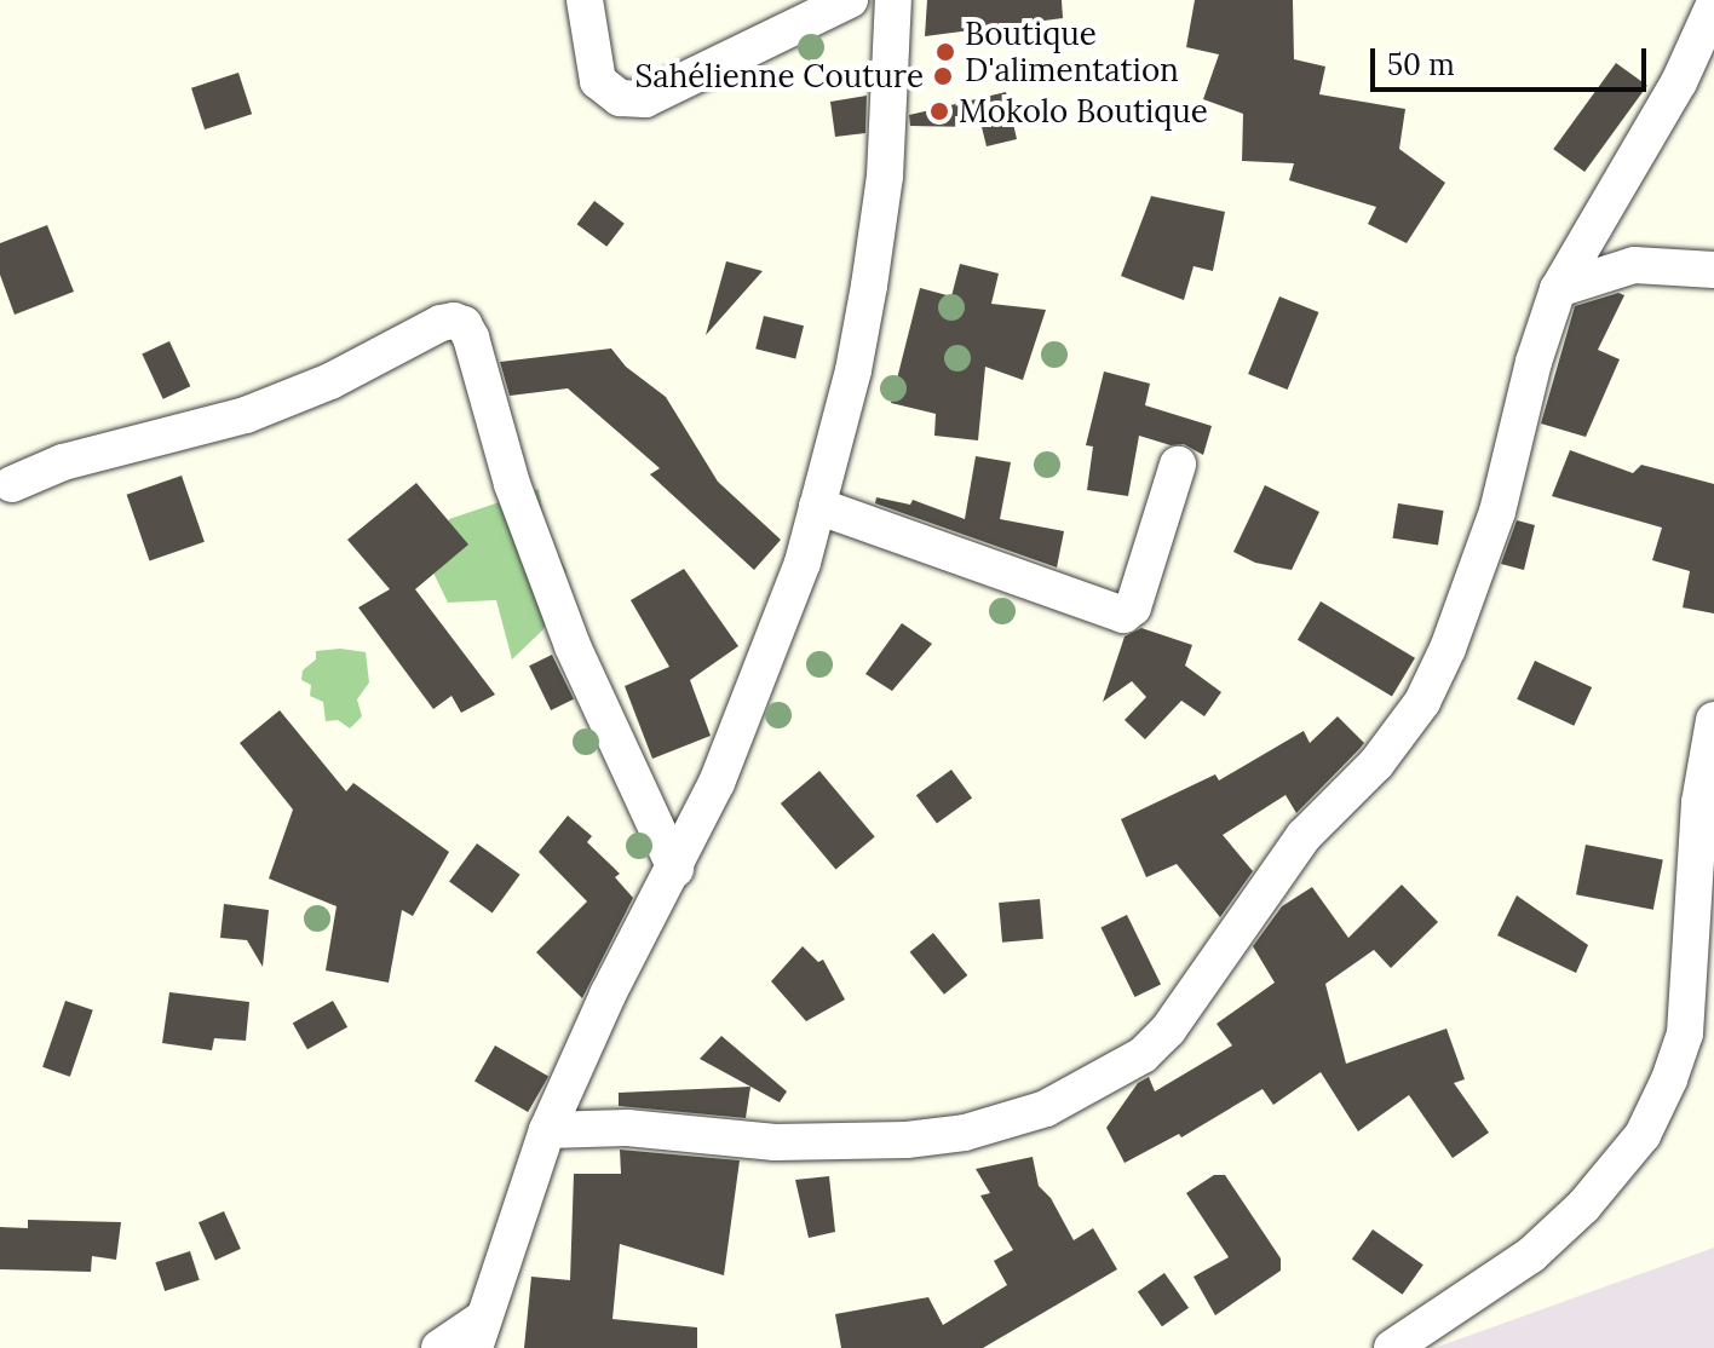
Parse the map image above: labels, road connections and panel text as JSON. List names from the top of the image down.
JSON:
{
  "places": ["Boutique D'alimentation", "Sahélienne Couture", "Mokolo Boutique"],
  "scale_bar": "50 m"
}
